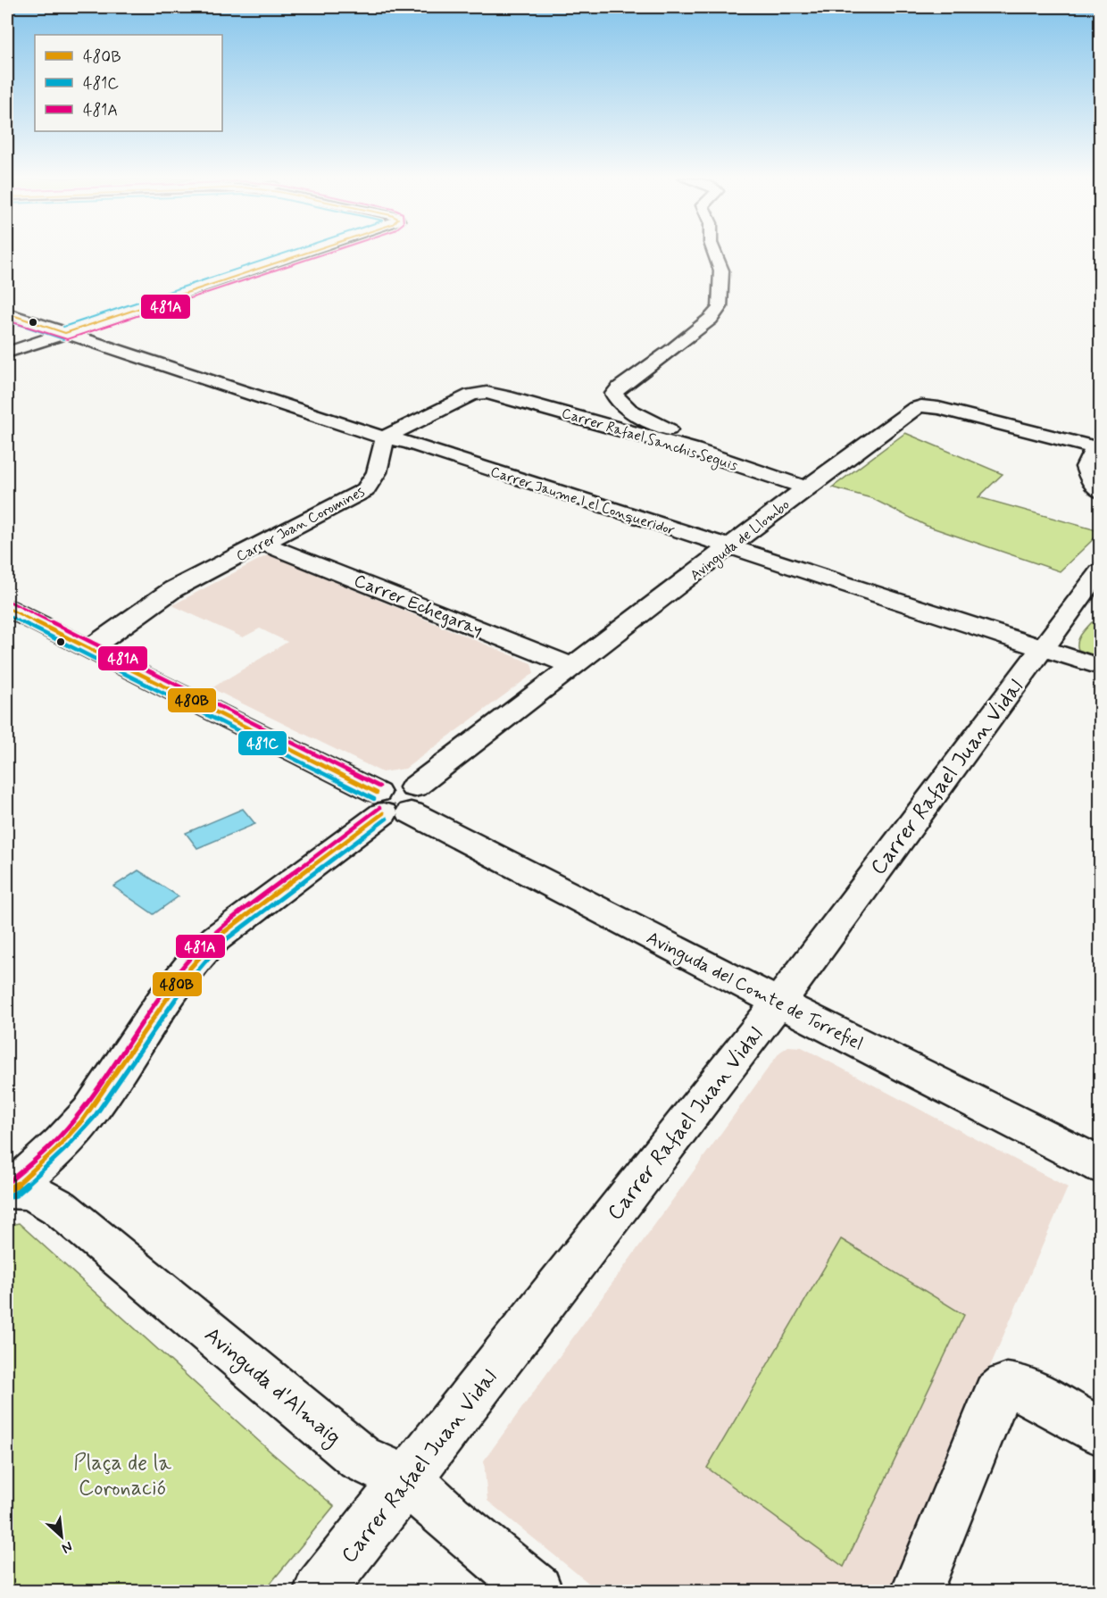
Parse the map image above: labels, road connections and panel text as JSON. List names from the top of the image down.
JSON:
{
  "streets": {
    "street": [
      "Carrer Rafael Sanchis Seguis",
      "Carrer Jaume I el Conqueridor",
      "Carrer Joan Coromines",
      "Avinguda de Llombo",
      "Carrer Echegaray",
      "Carrer Rafael Juan Vidal",
      "Avinguda del Comte de Torrefiel",
      "Avinguda d'Almaig"
    ]
  },
  "crossings": [
    ["Carrer Rafael Sanchis Seguis", "Carrer Jaume I el Conqueridor"],
    ["Carrer Rafael Sanchis Seguis", "Carrer Joan Coromines"],
    ["Carrer Rafael Sanchis Seguis", "Avinguda de Llombo"],
    ["Carrer Jaume I el Conqueridor", "Carrer Joan Coromines"],
    ["Carrer Jaume I el Conqueridor", "Avinguda de Llombo"],
    ["Carrer Jaume I el Conqueridor", "Carrer Rafael Juan Vidal"],
    ["Carrer Joan Coromines", "Carrer Echegaray"],
    ["Carrer Joan Coromines", "Avinguda del Comte de Torrefiel"],
    ["Avinguda de Llombo", "Carrer Echegaray"],
    ["Avinguda de Llombo", "Avinguda del Comte de Torrefiel"],
    ["Avinguda de Llombo", "Avinguda d'Almaig"],
    ["Carrer Rafael Juan Vidal", "Avinguda del Comte de Torrefiel"],
    ["Carrer Rafael Juan Vidal", "Avinguda d'Almaig"]
  ],
  "parks": ["Plaça de la Coronació"],
  "lines": ["transit line 480B", "transit line 481C", "transit line 481A"],
  "legend": ["480B", "481C", "481A"],
  "north": "bottom right"
}
